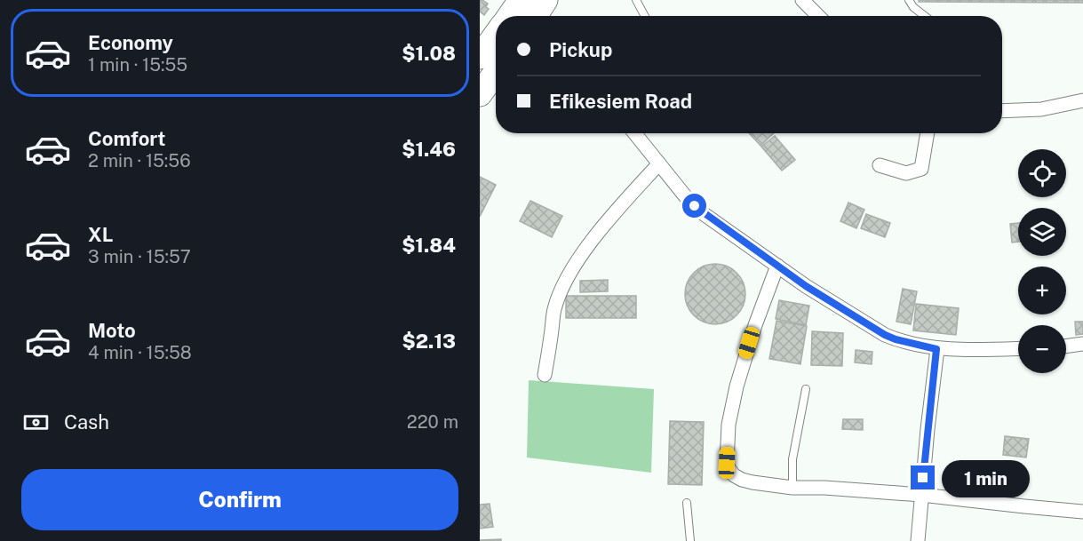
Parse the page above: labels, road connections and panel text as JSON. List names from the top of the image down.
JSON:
{
  "page": {
    "list": [
      {
        "name": "Economy",
        "note": "1 min · 15:55",
        "value": "$1.08"
      },
      {
        "name": "Comfort",
        "note": "2 min · 15:56",
        "value": "$1.46"
      },
      {
        "name": "XL",
        "note": "3 min · 15:57",
        "value": "$1.84"
      },
      {
        "name": "Moto",
        "note": "4 min · 15:58",
        "value": "$2.13"
      }
    ],
    "banner": ["Pickup", "Efikesiem Road"],
    "map_buttons": ["+", "−"],
    "pay": ["Cash", "220 m"],
    "buttons": "Confirm",
    "bubble": "1 min"
  }
}
